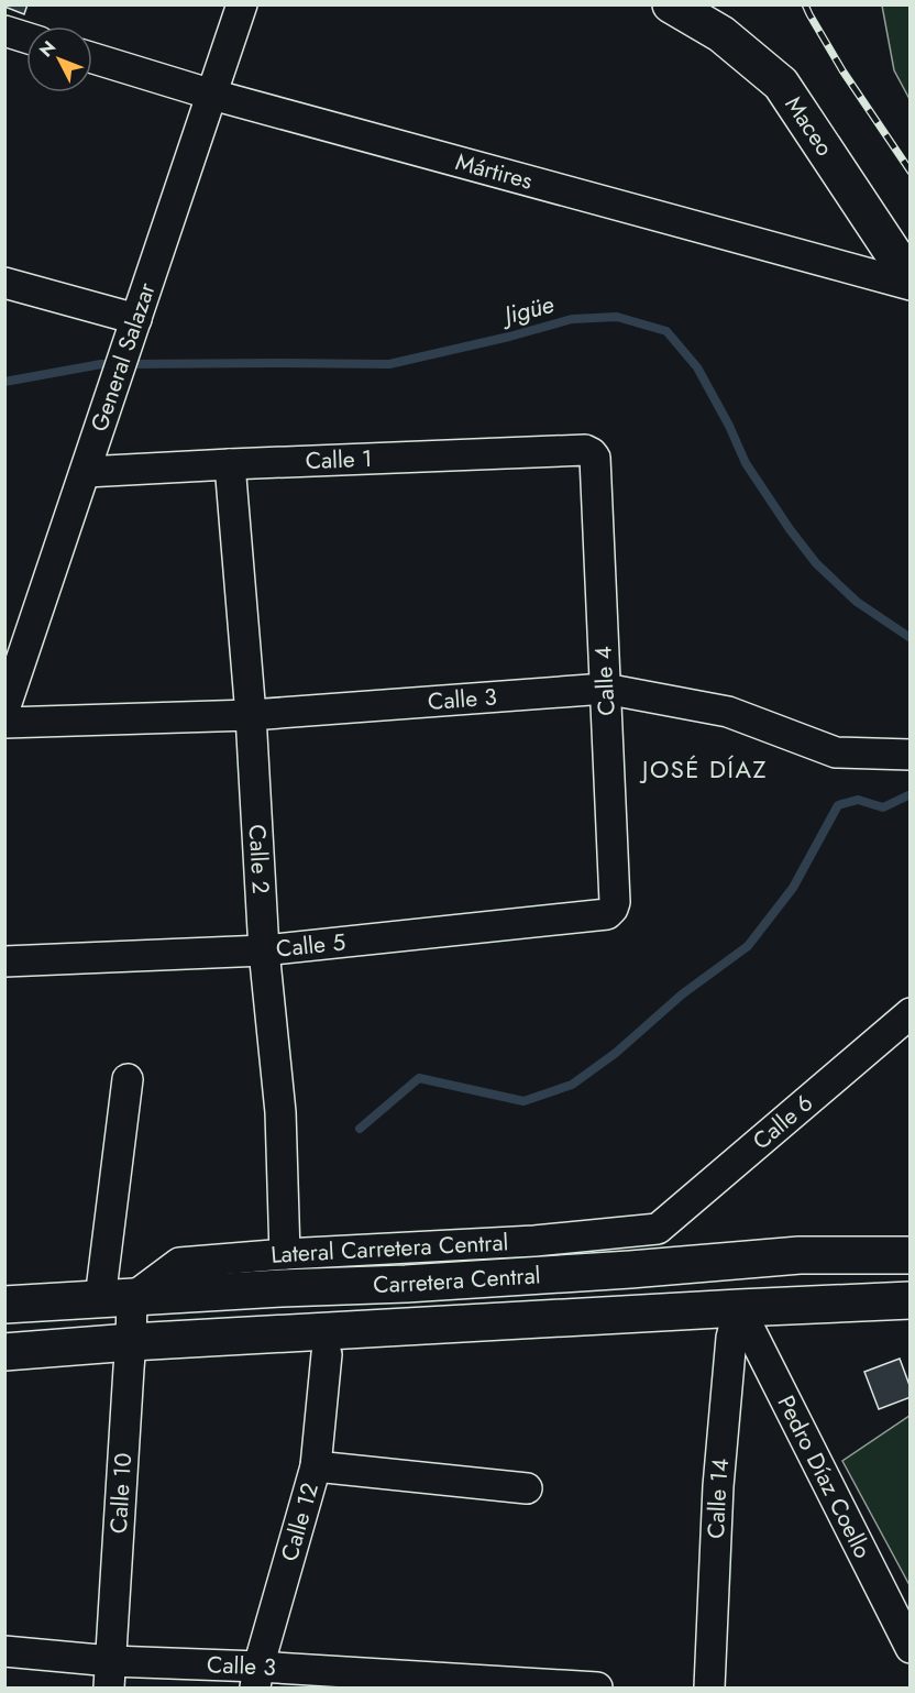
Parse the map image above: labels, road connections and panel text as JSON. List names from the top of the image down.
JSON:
{
  "streets": {
    "main road": ["Maceo", "Carretera Central"],
    "street": [
      "Mártires",
      "General Salazar",
      "Calle 1",
      "Calle 4",
      "Calle 3",
      "Calle 2",
      "Calle 5",
      "Calle 6",
      "Lateral Carretera Central",
      "Pedro Díaz Coello",
      "Calle 10",
      "Calle 14",
      "Calle 12"
    ]
  },
  "crossings": [
    ["Mártires", "General Salazar"],
    ["General Salazar", "Calle 1"],
    ["Calle 1", "Calle 4"],
    ["Calle 1", "Calle 2"],
    ["Calle 4", "Calle 3"],
    ["Calle 4", "Calle 5"],
    ["Calle 3", "Calle 2"],
    ["Calle 3", "Calle 10"],
    ["Calle 3", "Calle 12"],
    ["Calle 2", "Calle 5"],
    ["Calle 2", "Lateral Carretera Central"],
    ["Calle 6", "Lateral Carretera Central"],
    ["Lateral Carretera Central", "Carretera Central"],
    ["Lateral Carretera Central", "Calle 10"],
    ["Carretera Central", "Pedro Díaz Coello"],
    ["Carretera Central", "Calle 10"],
    ["Carretera Central", "Calle 14"],
    ["Pedro Díaz Coello", "Calle 14"]
  ],
  "districts": ["JOSÉ DÍAZ"],
  "water": ["Jigüe"],
  "north": "top left"
}
